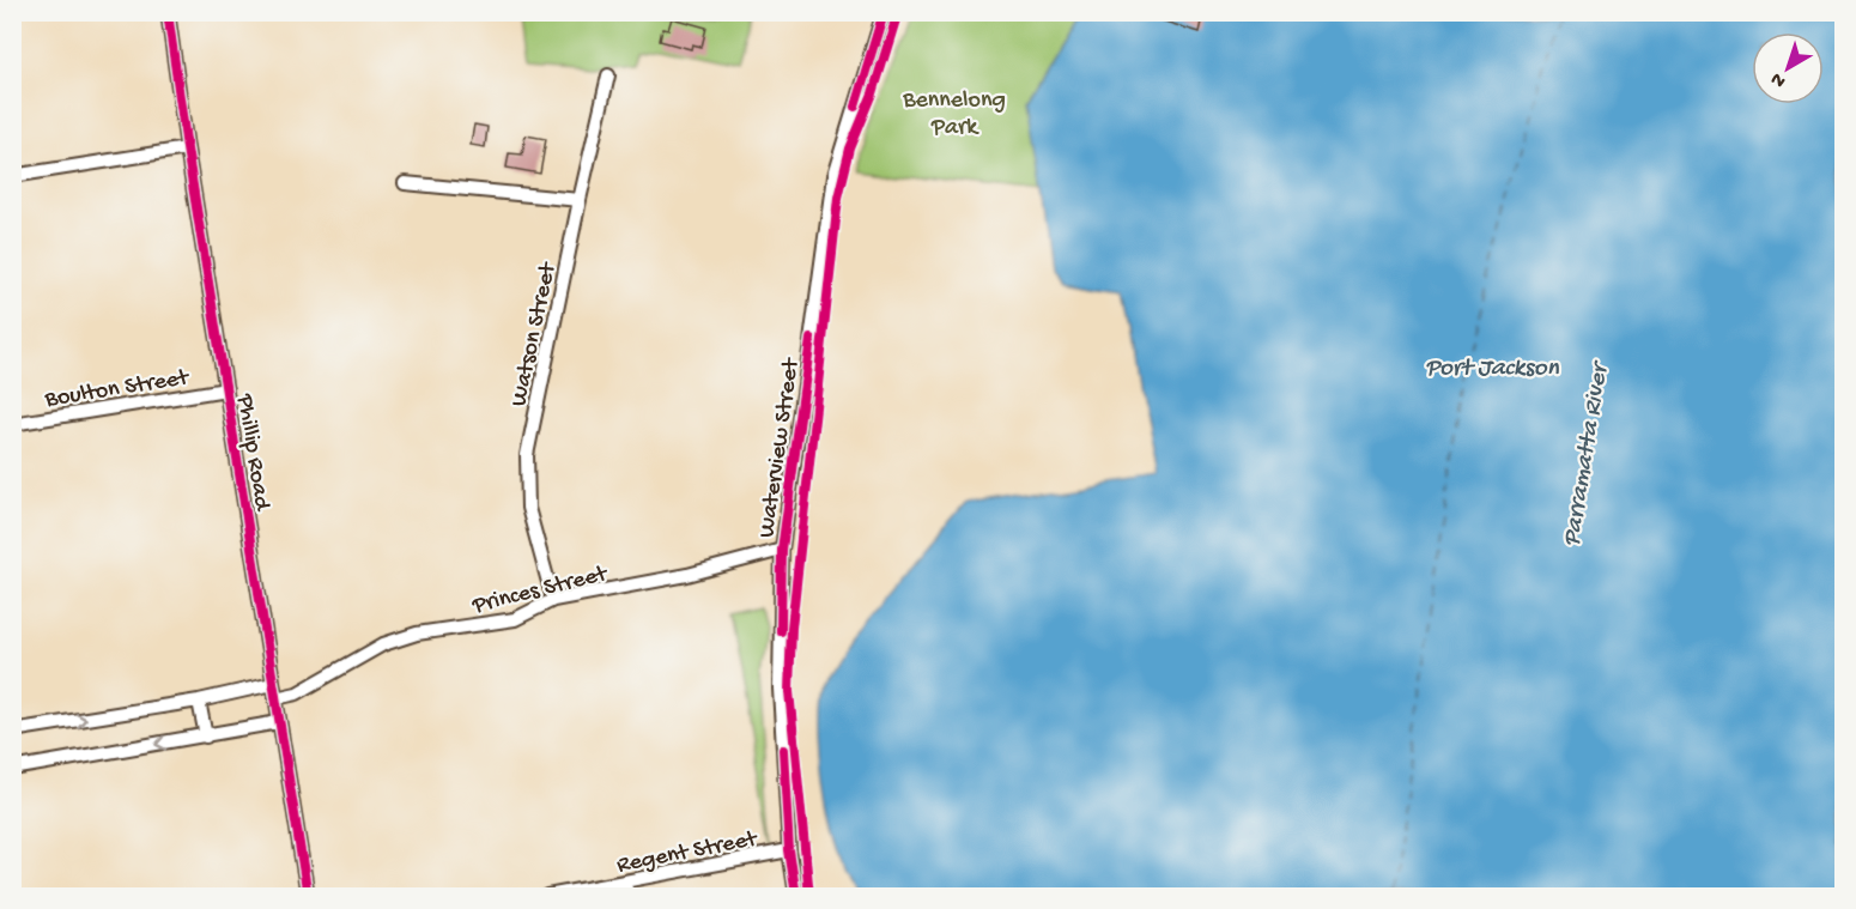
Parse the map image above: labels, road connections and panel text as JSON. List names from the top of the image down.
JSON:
{
  "streets": {
    "street": [
      "Watson Street",
      "Boulton Street",
      "Waterview Street",
      "Phillip Road",
      "Princes Street",
      "Regent Street"
    ]
  },
  "crossings": [
    ["Watson Street", "Princes Street"],
    ["Boulton Street", "Phillip Road"],
    ["Waterview Street", "Princes Street"],
    ["Waterview Street", "Regent Street"],
    ["Phillip Road", "Princes Street"]
  ],
  "water": ["Port Jackson", "Parramatta River"],
  "parks": ["Bennelong Park"],
  "north": "bottom left"
}
